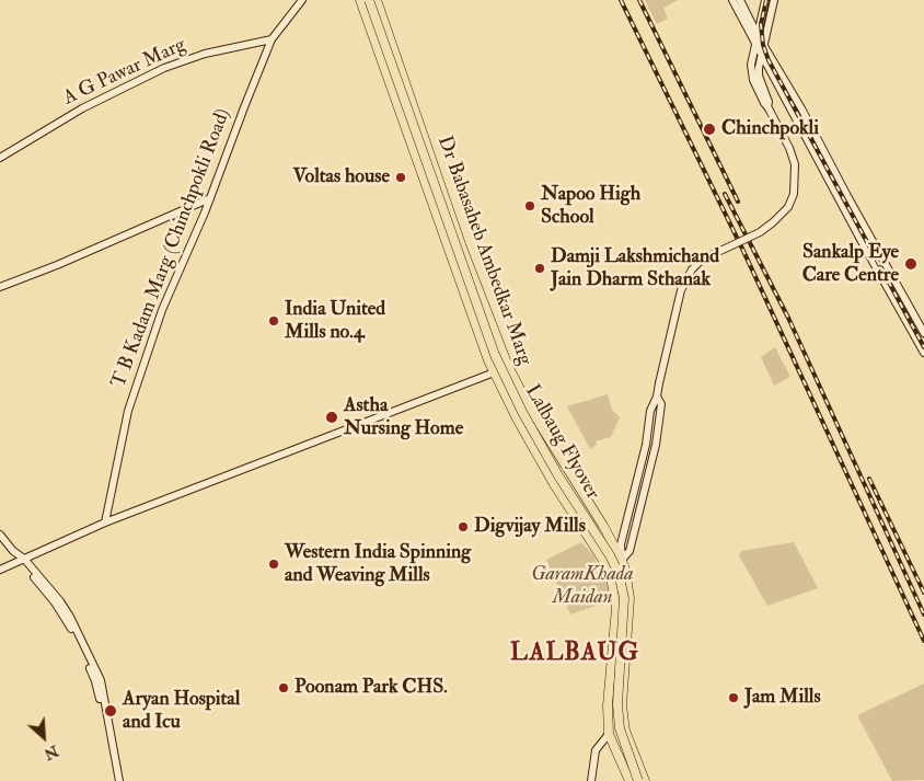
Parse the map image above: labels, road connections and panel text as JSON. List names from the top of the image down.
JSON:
{
  "streets": {
    "highway": ["Dr Babasaheb Ambedkar Marg", "Lalbaug Flyover"],
    "main road": ["A G Pawar Marg", "T B Kadam Marg (Chinchpokli Road)"]
  },
  "crossings": [
    ["A G Pawar Marg", "T B Kadam Marg (Chinchpokli Road)"]
  ],
  "districts": ["LALBAUG"],
  "parks": ["GaramKhada Maidan"],
  "places": [
    "Chinchpokli",
    "Voltas house",
    "Napoo High School",
    "Sankalp Eye Care Centre",
    "Damji Lakshmichand Jain Dharm Sthanak",
    "India United Mills no.4",
    "Astha Nursing Home",
    "Digvijay Mills",
    "Western India Spinning and Weaving Mills",
    "Poonam Park CHS.",
    "Jam Mills",
    "Aryan Hospital and Icu"
  ],
  "north": "bottom right"
}
